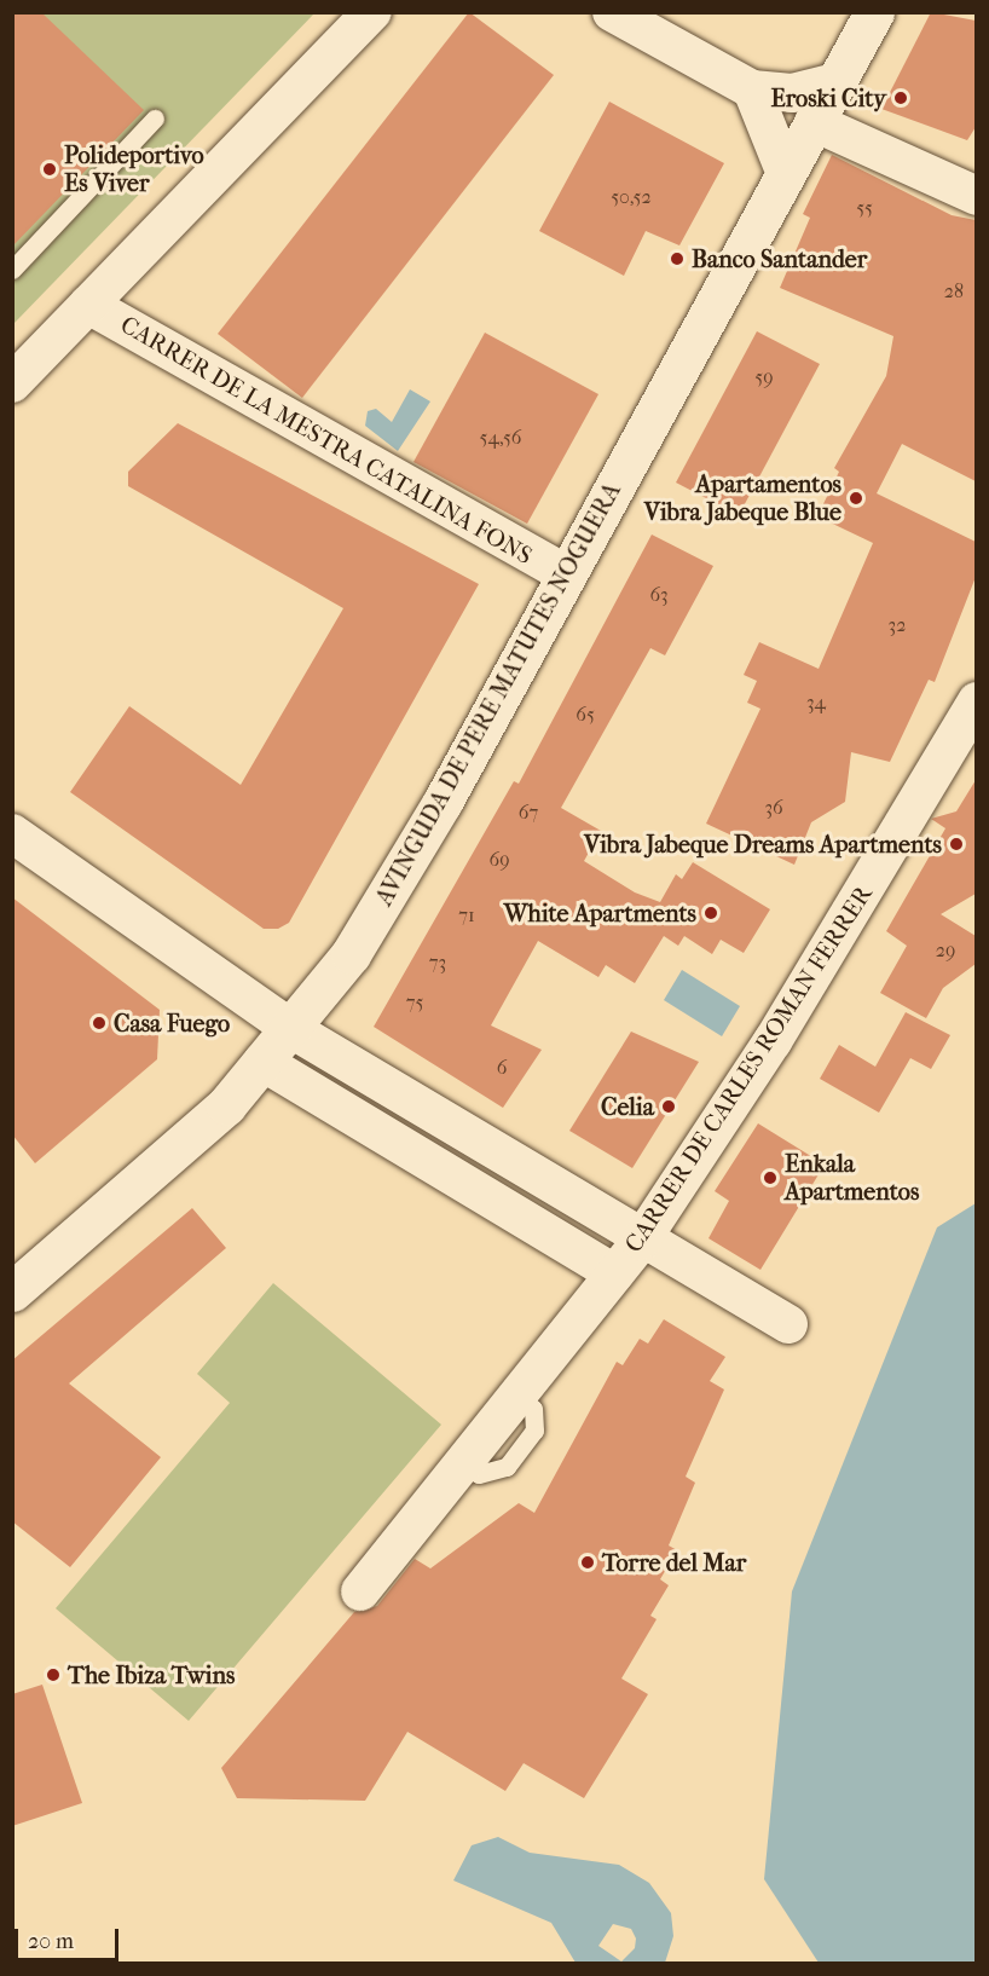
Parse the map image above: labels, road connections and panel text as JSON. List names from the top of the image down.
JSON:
{
  "streets": {
    "street": ["CARRER DE LA MESTRA CATALINA FONS", "AVINGUDA DE PERE MATUTES NOGUERA", "CARRER DE CARLES ROMAN FERRER"]
  },
  "crossings": [
    ["CARRER DE LA MESTRA CATALINA FONS", "AVINGUDA DE PERE MATUTES NOGUERA"]
  ],
  "places": [
    "Eroski City",
    "Polideportivo Es Viver",
    "Banco Santander",
    "Apartamentos Vibra Jabeque Blue",
    "Vibra Jabeque Dreams Apartments",
    "White Apartments",
    "Casa Fuego",
    "Celia",
    "Enkala Apartmentos",
    "Torre del Mar",
    "The Ibiza Twins"
  ],
  "house_numbers": [
    "50,52",
    "55",
    "28",
    "59",
    "54,56",
    "63",
    "32",
    "34",
    "65",
    "36",
    "67",
    "69",
    "71",
    "29",
    "73",
    "75",
    "6"
  ],
  "scale_bar": "20 m"
}
